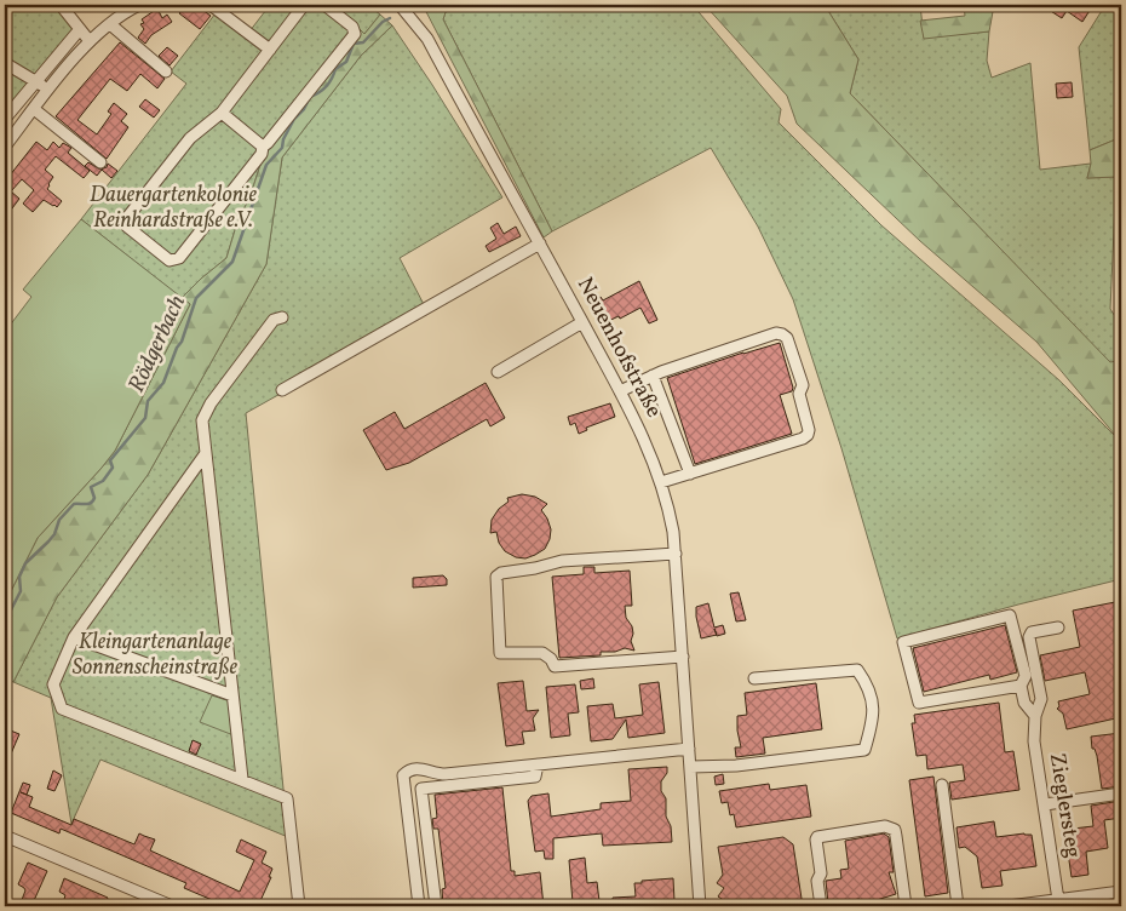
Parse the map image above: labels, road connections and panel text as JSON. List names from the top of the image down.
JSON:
{
  "streets": {
    "street": ["Neuenhofstraße", "Zieglersteg"]
  },
  "water": ["Rödgerbach"],
  "parks": ["Dauergartenkolonie Reinhardstraße e.V.", "Kleingartenanlage Sonnenscheinstraße"]
}
